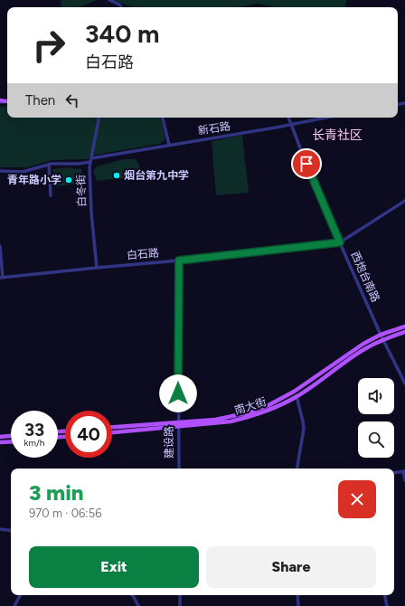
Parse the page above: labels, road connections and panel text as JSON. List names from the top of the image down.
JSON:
{
  "streets": {
    "main road": ["南大街"],
    "street": [
      "新石路",
      "白冬街",
      "白石路",
      "西炮台南路",
      "建设路"
    ]
  },
  "crossings": [
    ["新石路", "白冬街"],
    ["新石路", "西炮台南路"],
    ["白冬街", "白石路"],
    ["白石路", "西炮台南路"],
    ["白石路", "建设路"],
    ["西炮台南路", "南大街"],
    ["南大街", "建设路"]
  ],
  "districts": ["长青社区"],
  "places": ["烟台第九中学", "青年路小学"],
  "page": {
    "turn": ["340 m", "白石路"],
    "then": "Then",
    "speed": "33 km/h",
    "limit": "40",
    "heading": ["3 min", "970 m · 06:56"],
    "buttons": ["Exit", "Share"]
  }
}
